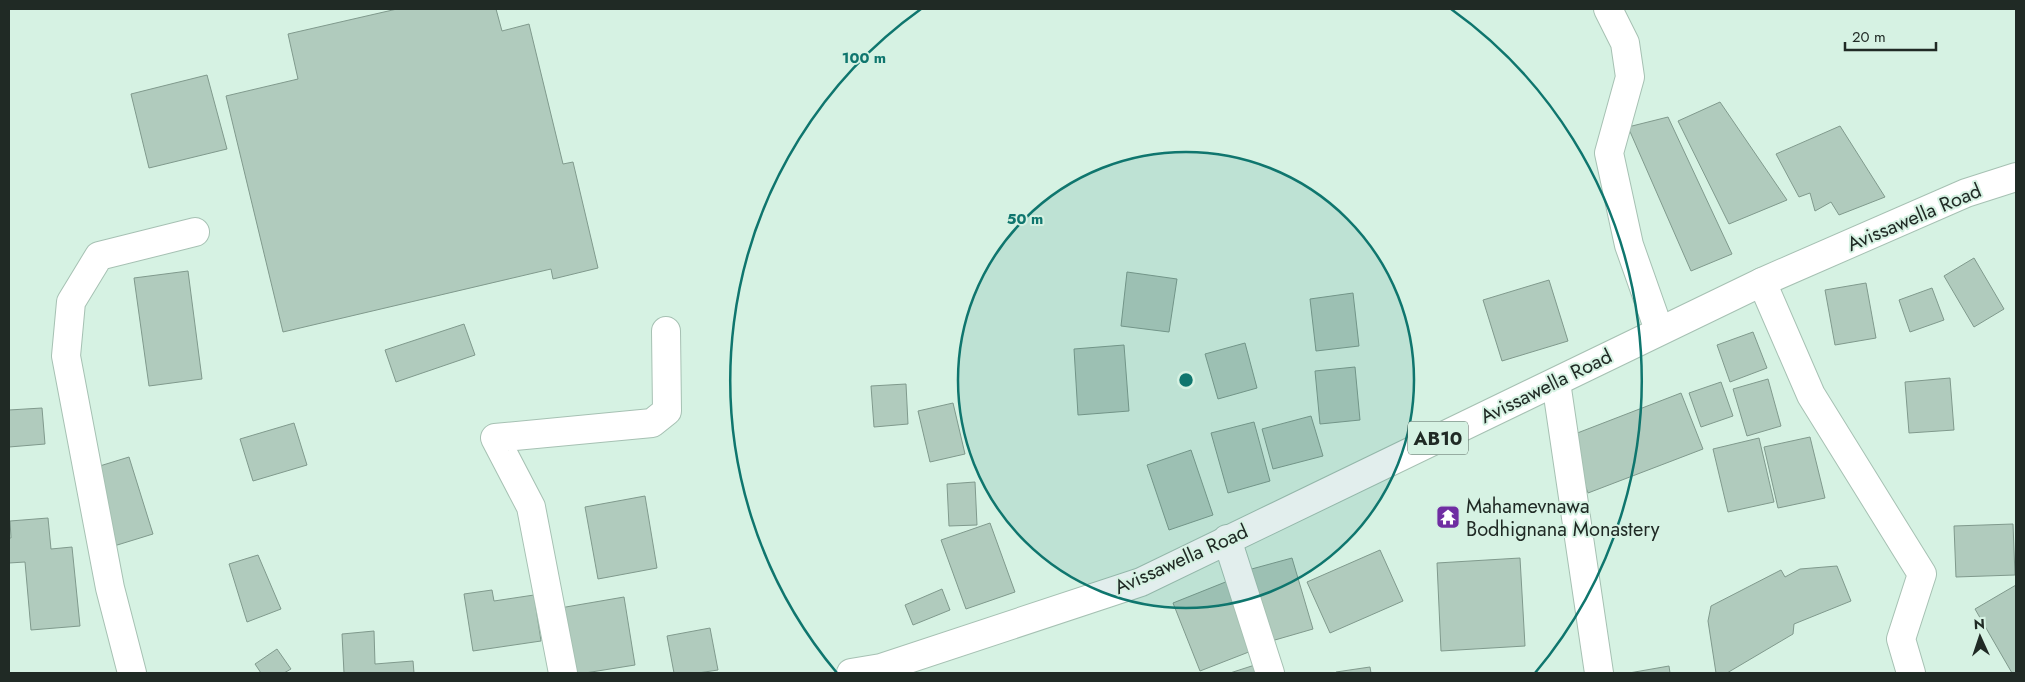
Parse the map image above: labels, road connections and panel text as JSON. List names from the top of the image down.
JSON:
{
  "streets": {
    "street": ["Avissawella Road", "AB10"]
  },
  "places": {
    "temple": ["Mahamevnawa Bodhignana Monastery"]
  },
  "scale_bar": "20 m",
  "north": "top",
  "rings": ["100 m", "50 m"]
}
